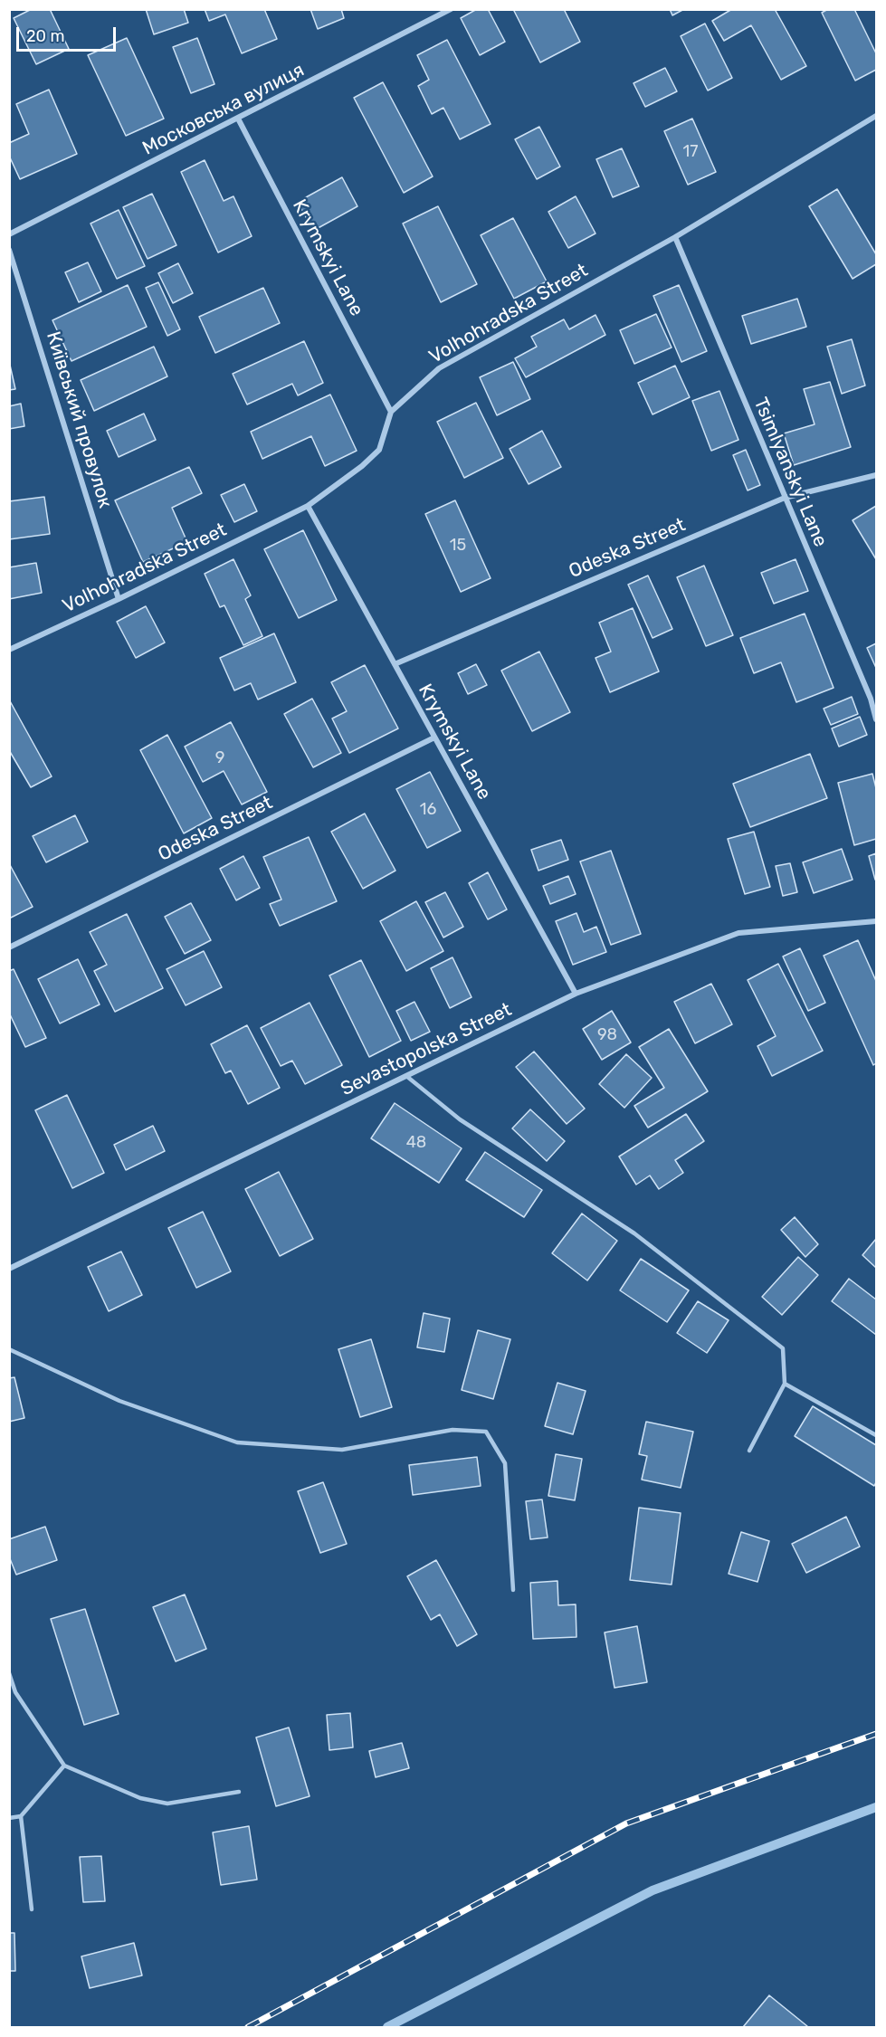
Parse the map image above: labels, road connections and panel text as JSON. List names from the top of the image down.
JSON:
{
  "streets": {
    "street": [
      "Московська вулиця",
      "Krymskyi Lane",
      "Volhohradska Street",
      "Київський провулок",
      "Tsimlyanskyi Lane",
      "Odeska Street",
      "Sevastopolska Street"
    ]
  },
  "crossings": [
    ["Московська вулиця", "Krymskyi Lane"],
    ["Krymskyi Lane", "Volhohradska Street"],
    ["Krymskyi Lane", "Odeska Street"],
    ["Krymskyi Lane", "Sevastopolska Street"],
    ["Volhohradska Street", "Київський провулок"],
    ["Volhohradska Street", "Tsimlyanskyi Lane"],
    ["Tsimlyanskyi Lane", "Odeska Street"]
  ],
  "house_numbers": [
    "17",
    "15",
    "9",
    "16",
    "98",
    "48"
  ],
  "scale_bar": "20 m"
}
